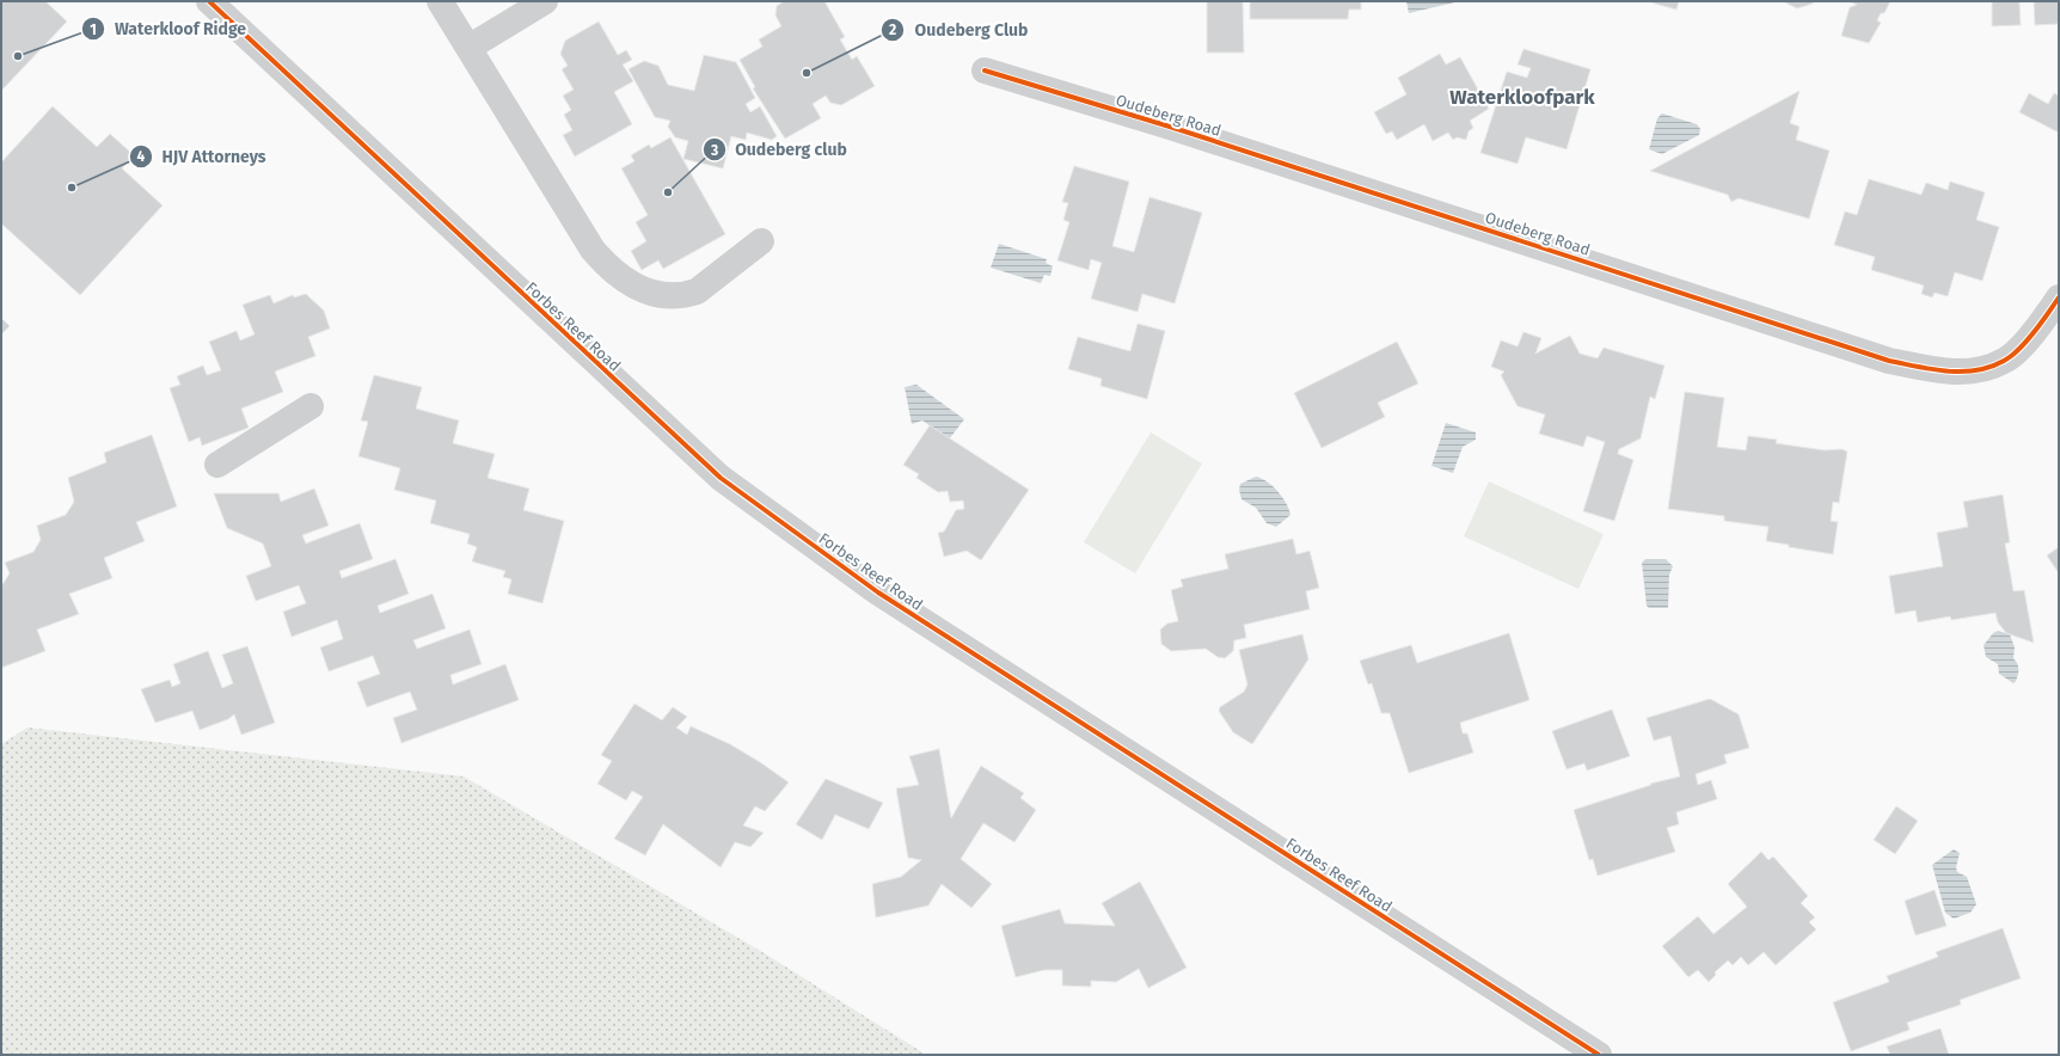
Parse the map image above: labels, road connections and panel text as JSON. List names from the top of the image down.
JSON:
{
  "streets": {
    "street": ["Oudeberg Road", "Forbes Reef Road"]
  },
  "districts": ["Waterkloofpark"],
  "places": [
    "Waterkloof Ridge",
    "Oudeberg Club",
    "HJV Attorneys",
    "Oudeberg club"
  ]
}
